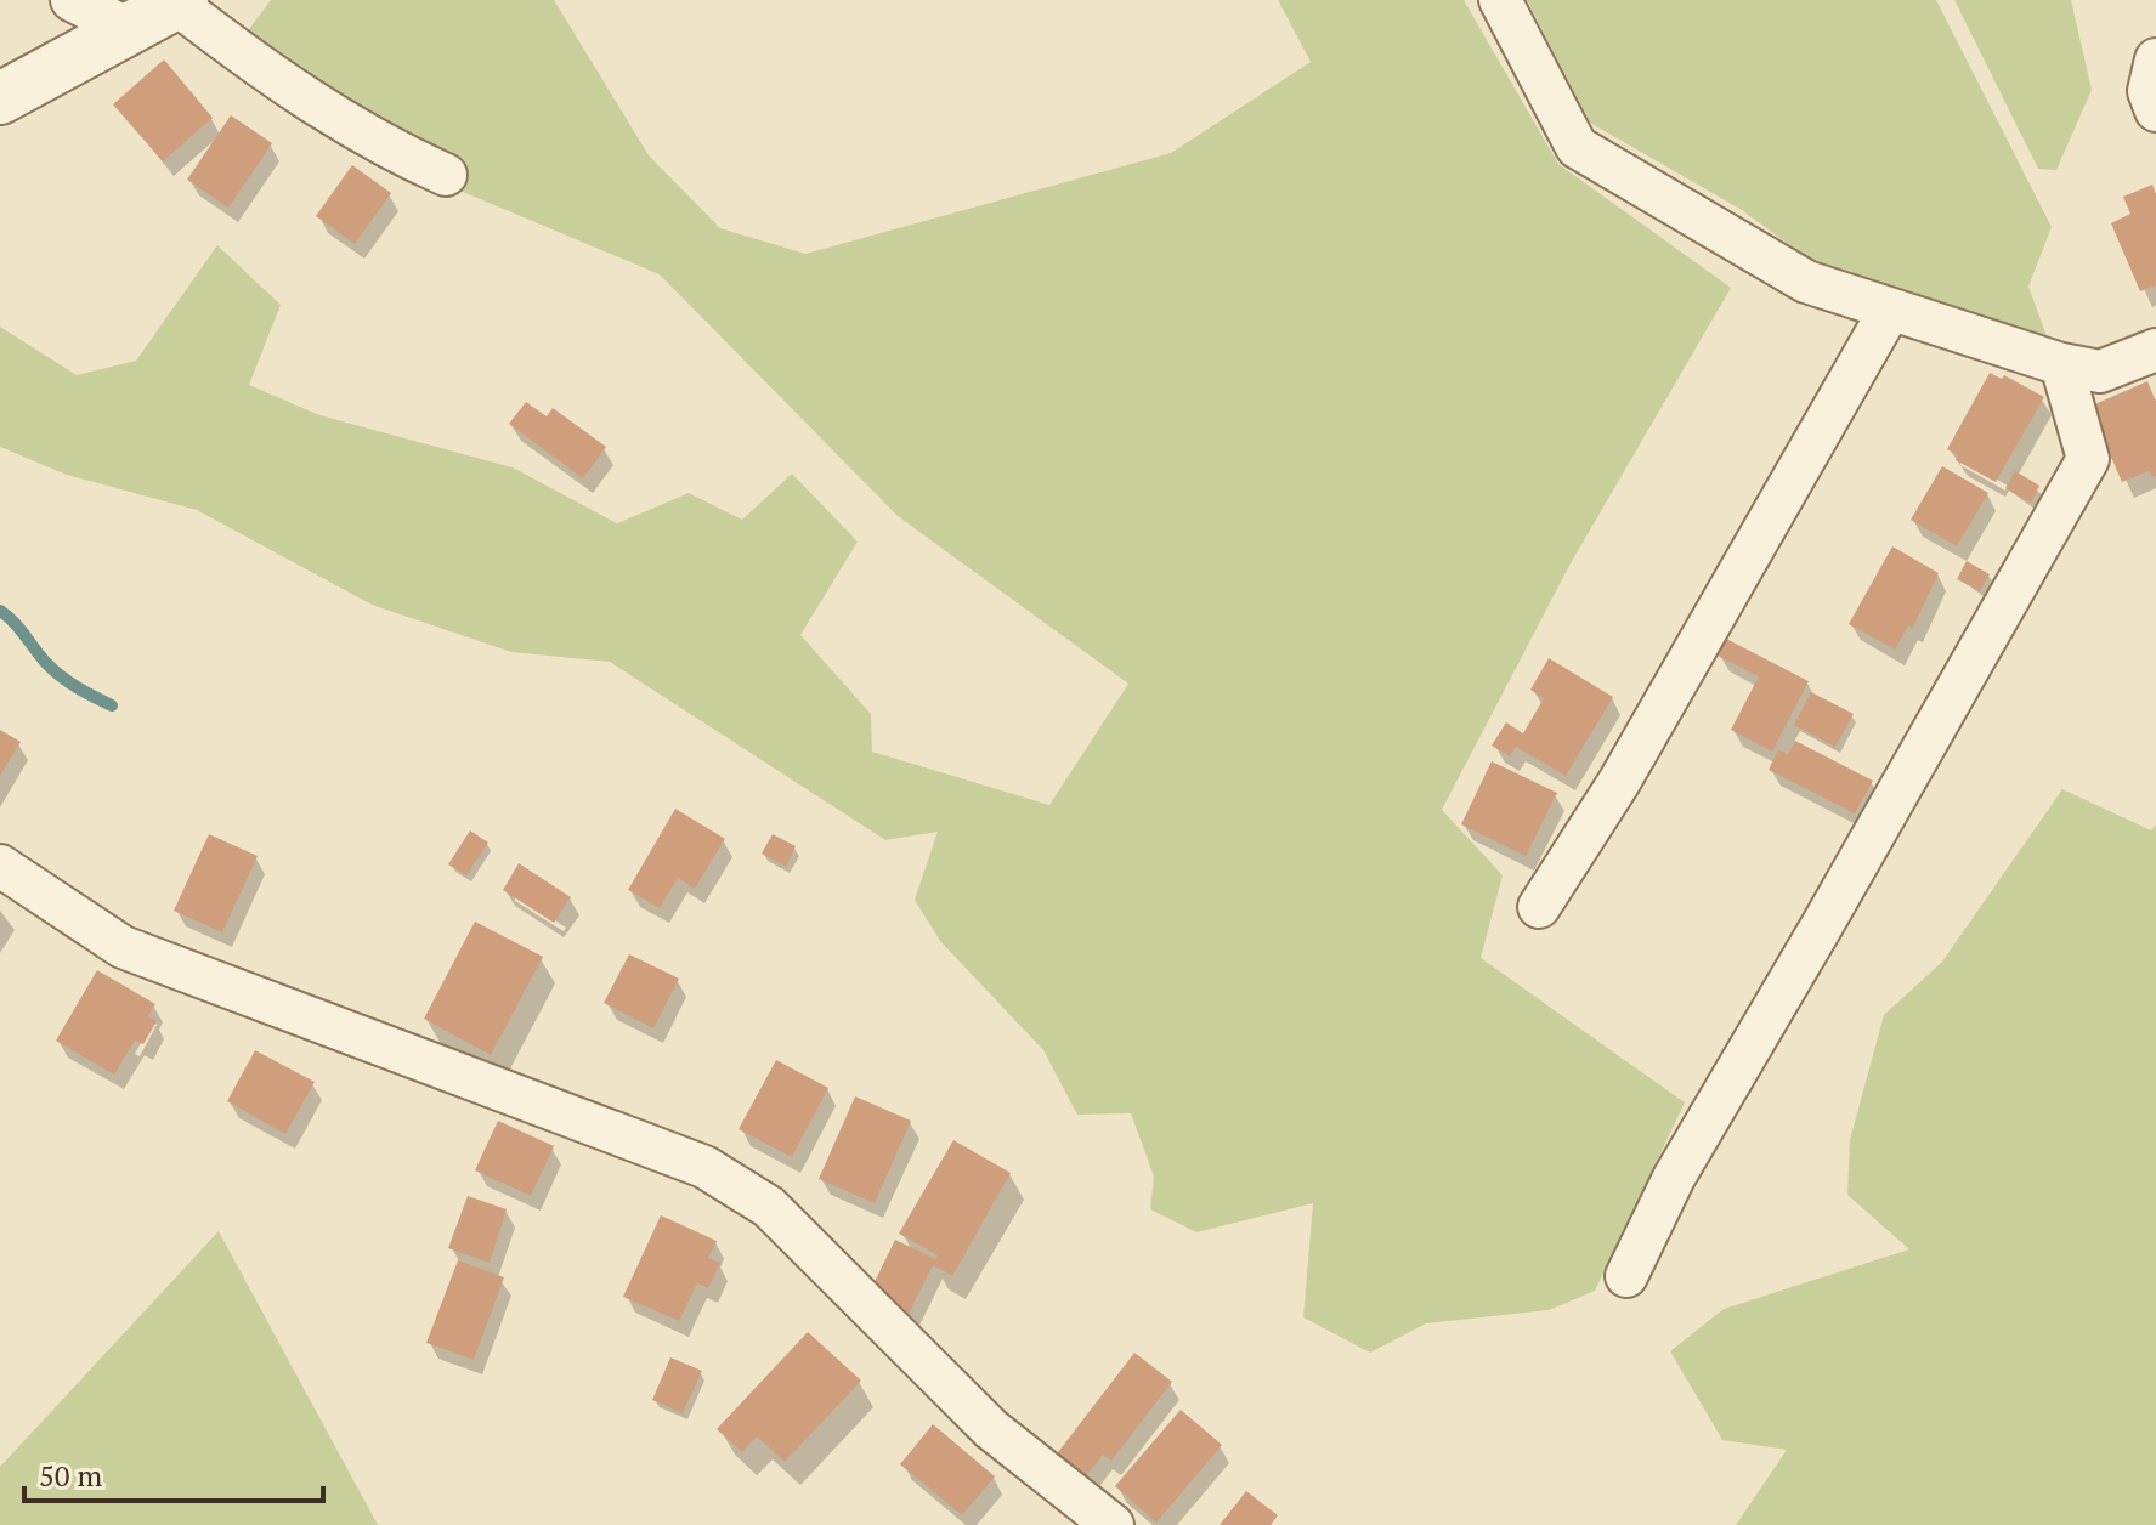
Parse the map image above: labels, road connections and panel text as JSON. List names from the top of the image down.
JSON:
{
  "scale_bar": "50 m"
}
